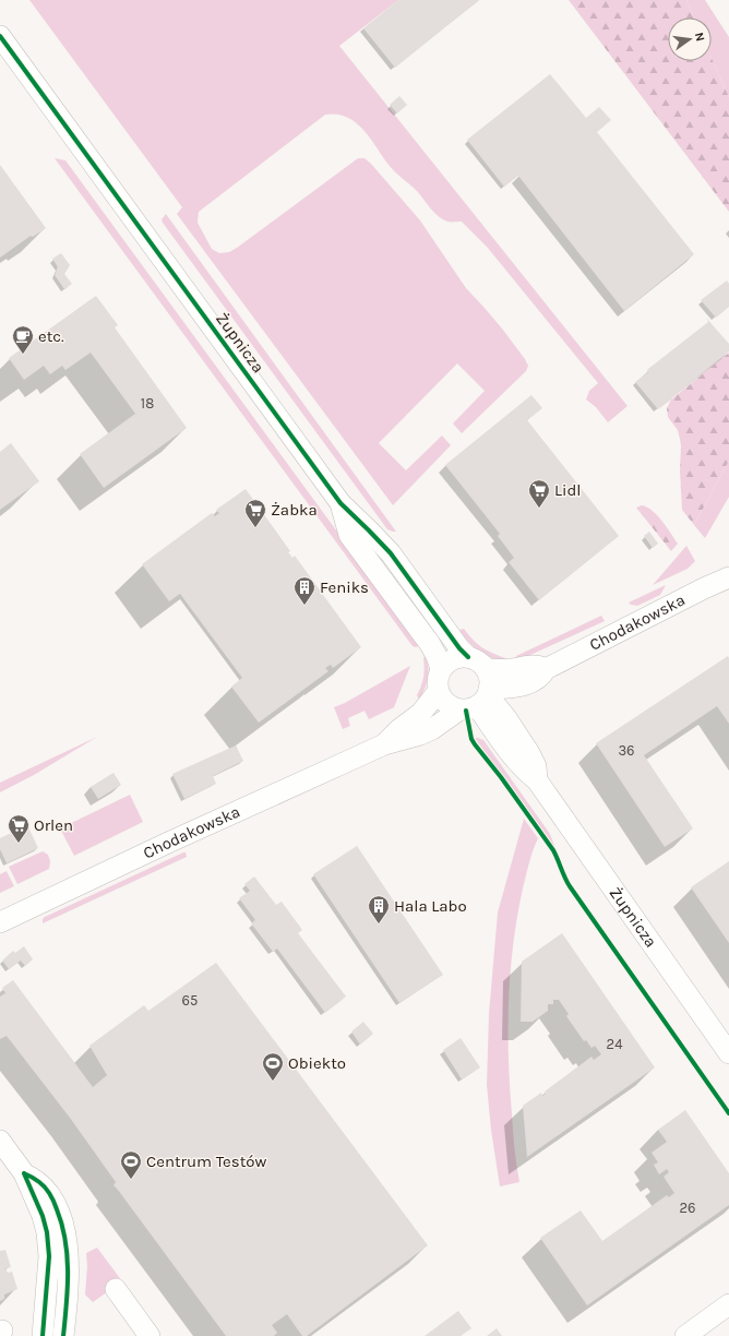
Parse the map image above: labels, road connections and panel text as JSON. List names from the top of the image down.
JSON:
{
  "streets": {
    "street": ["Żupnicza", "Chodakowska"]
  },
  "crossings": [
    ["Żupnicza", "Chodakowska"]
  ],
  "places": {
    "cafe": ["etc."],
    "supermarket": ["Lidl", "Żabka", "Orlen"],
    "building": ["Feniks", "Hala Labo"],
    "sports": ["Obiekto", "Centrum Testów"]
  },
  "house_numbers": [
    "18",
    "36",
    "65",
    "24",
    "26"
  ],
  "north": "right"
}
